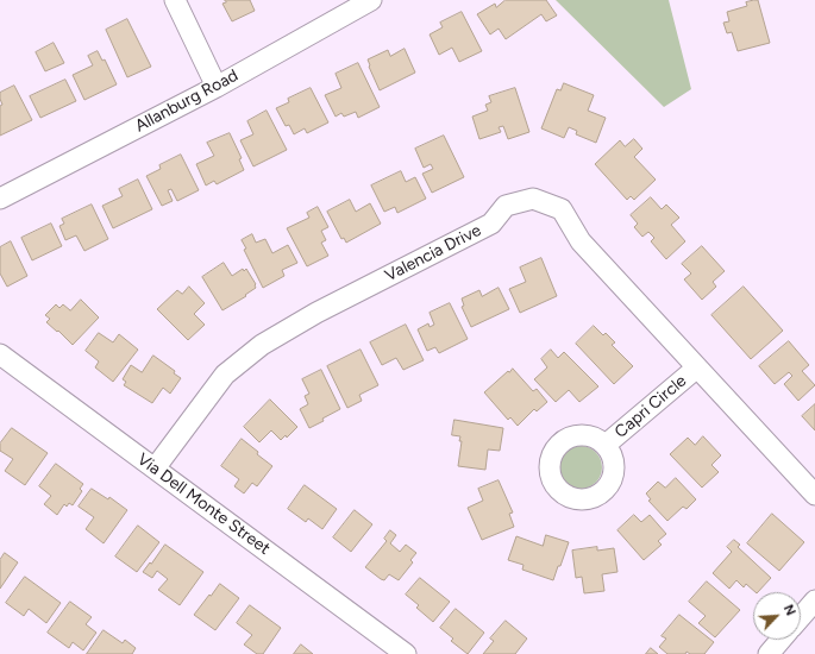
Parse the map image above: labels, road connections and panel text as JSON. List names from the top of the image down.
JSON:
{
  "streets": {
    "street": [
      "Allanburg Road",
      "Valencia Drive",
      "Capri Circle",
      "Via Dell Monte Street"
    ]
  },
  "crossings": [
    ["Valencia Drive", "Capri Circle"],
    ["Valencia Drive", "Via Dell Monte Street"]
  ],
  "north": "top right"
}
